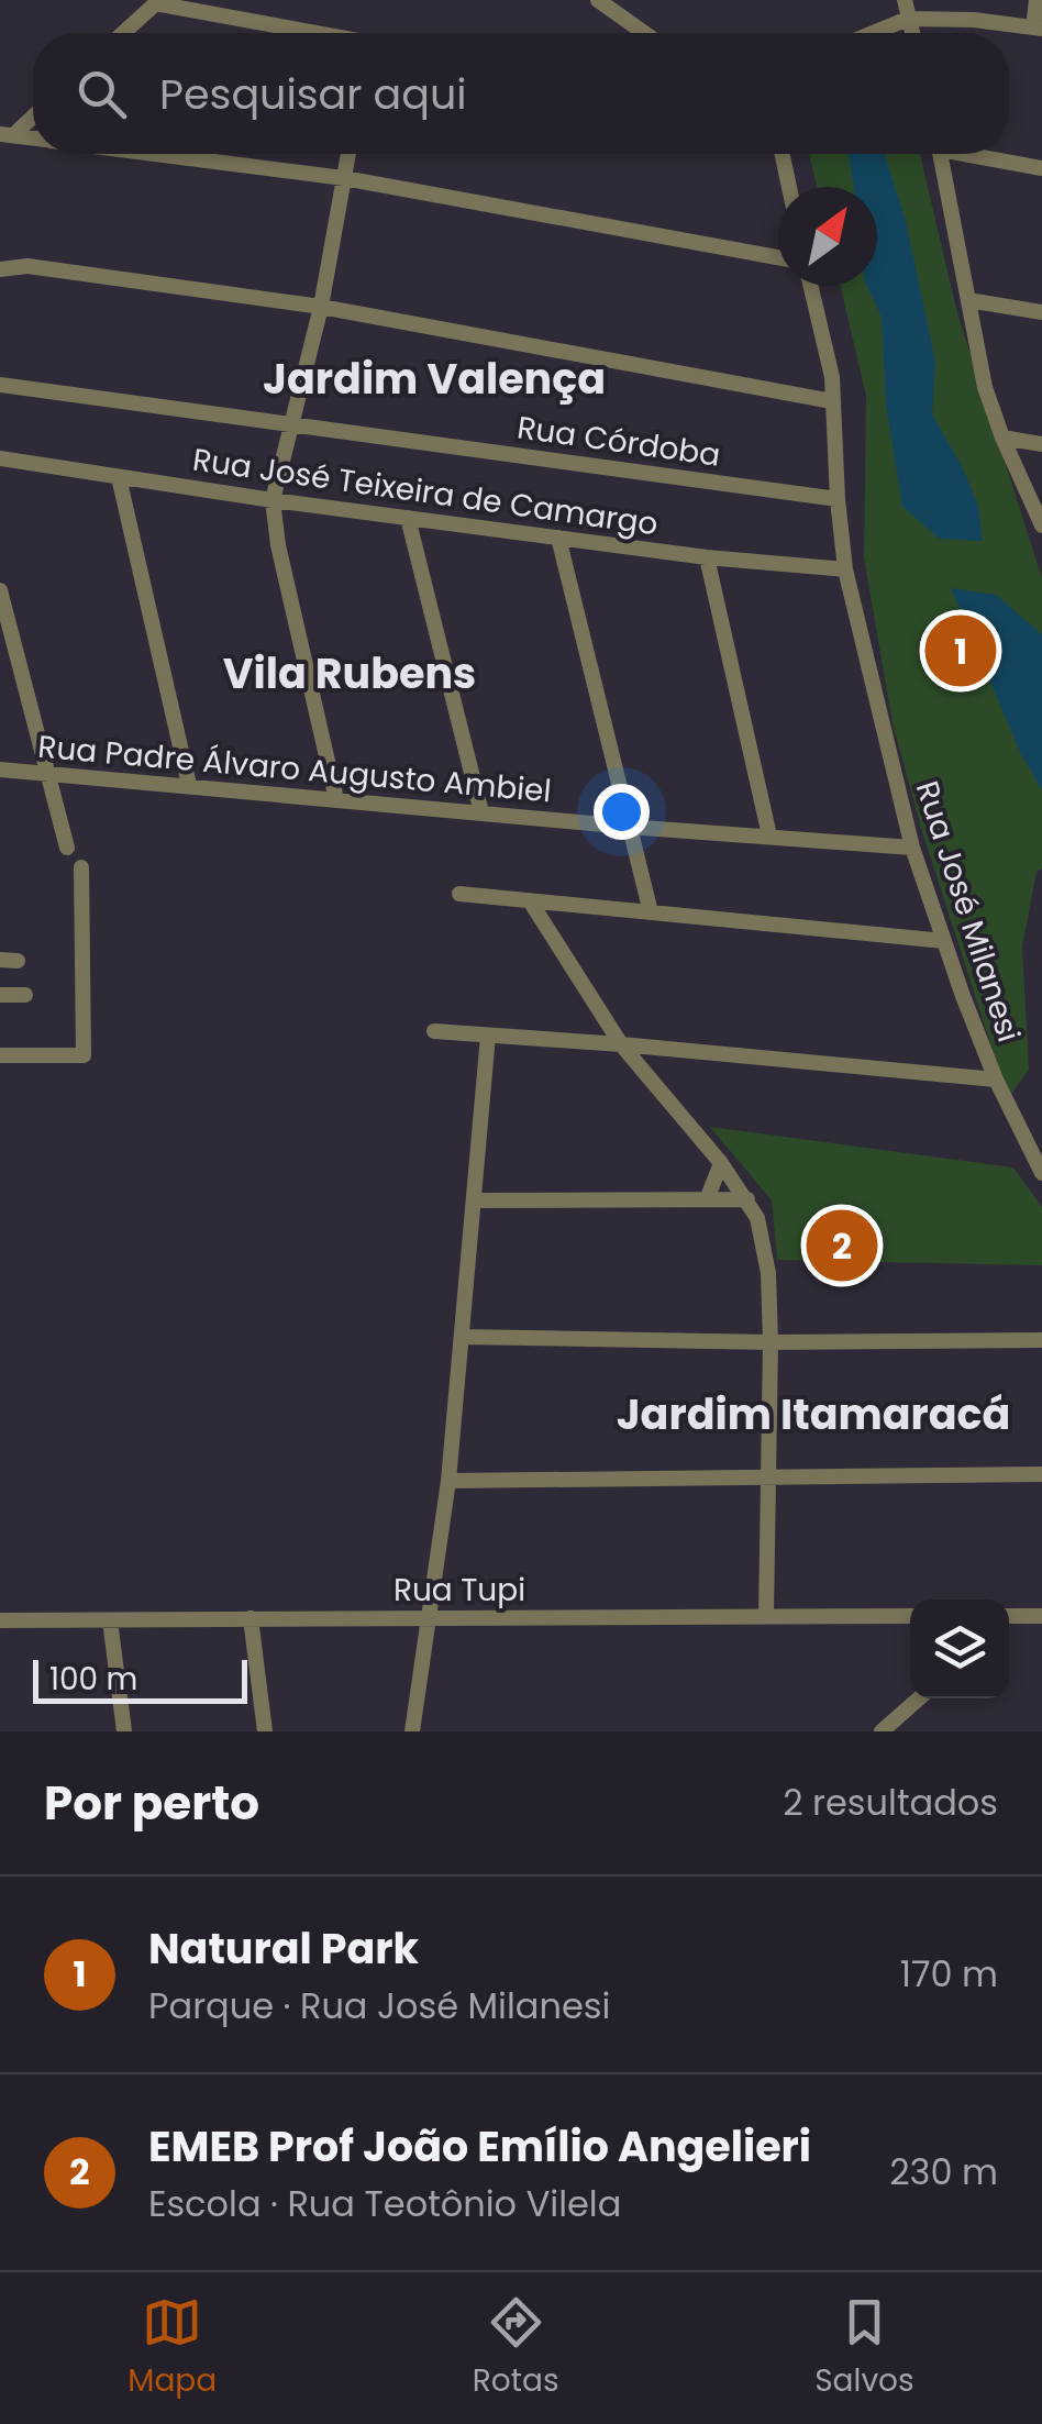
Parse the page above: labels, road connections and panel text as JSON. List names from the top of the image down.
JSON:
{
  "streets": {
    "street": [
      "Rua Córdoba",
      "Rua José Teixeira de Camargo",
      "Rua Padre Álvaro Augusto Ambiel",
      "Rua José Milanesi",
      "Rua Tupi"
    ]
  },
  "crossings": [
    ["Rua Córdoba", "Rua José Milanesi"],
    ["Rua José Teixeira de Camargo", "Rua José Milanesi"],
    ["Rua Padre Álvaro Augusto Ambiel", "Rua José Milanesi"]
  ],
  "districts": ["Jardim Valença", "Vila Rubens", "Jardim Itamaracá"],
  "scale_bar": "100 m",
  "north": "top right",
  "page": {
    "search": "Pesquisar aqui",
    "pins": ["1", "2"],
    "scale": "100 m",
    "heading": ["Por perto", "2 resultados"],
    "list": [
      {
        "mark": "1",
        "name": "Natural Park",
        "note": "Parque · Rua José Milanesi",
        "value": "170 m"
      },
      {
        "mark": "2",
        "name": "EMEB Prof João Emílio Angelieri",
        "note": "Escola · Rua Teotônio Vilela",
        "value": "230 m"
      }
    ],
    "nav": ["Mapa", "Rotas", "Salvos"]
  }
}
